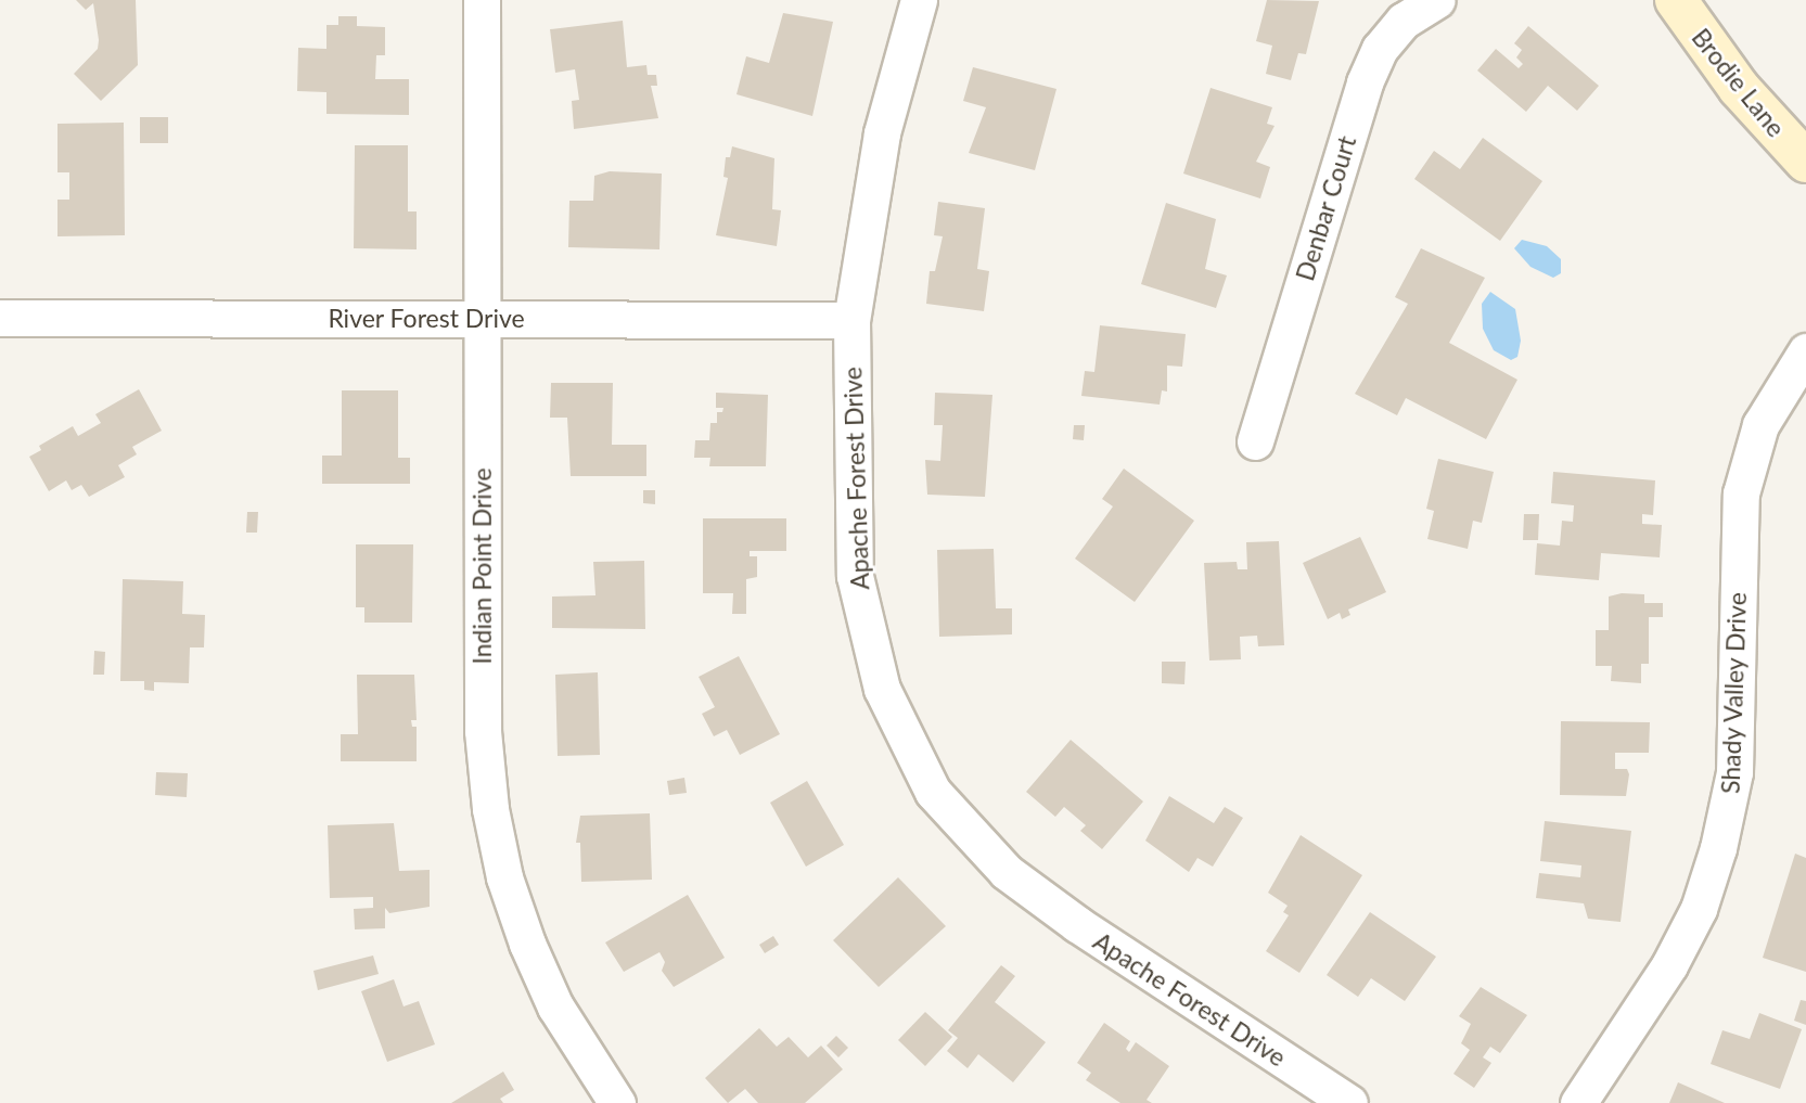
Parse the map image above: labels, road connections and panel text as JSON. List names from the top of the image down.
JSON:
{
  "streets": {
    "main road": ["Brodie Lane"],
    "street": [
      "Denbar Court",
      "River Forest Drive",
      "Apache Forest Drive",
      "Indian Point Drive",
      "Shady Valley Drive"
    ]
  },
  "crossings": [
    ["River Forest Drive", "Apache Forest Drive"],
    ["River Forest Drive", "Indian Point Drive"]
  ]
}
